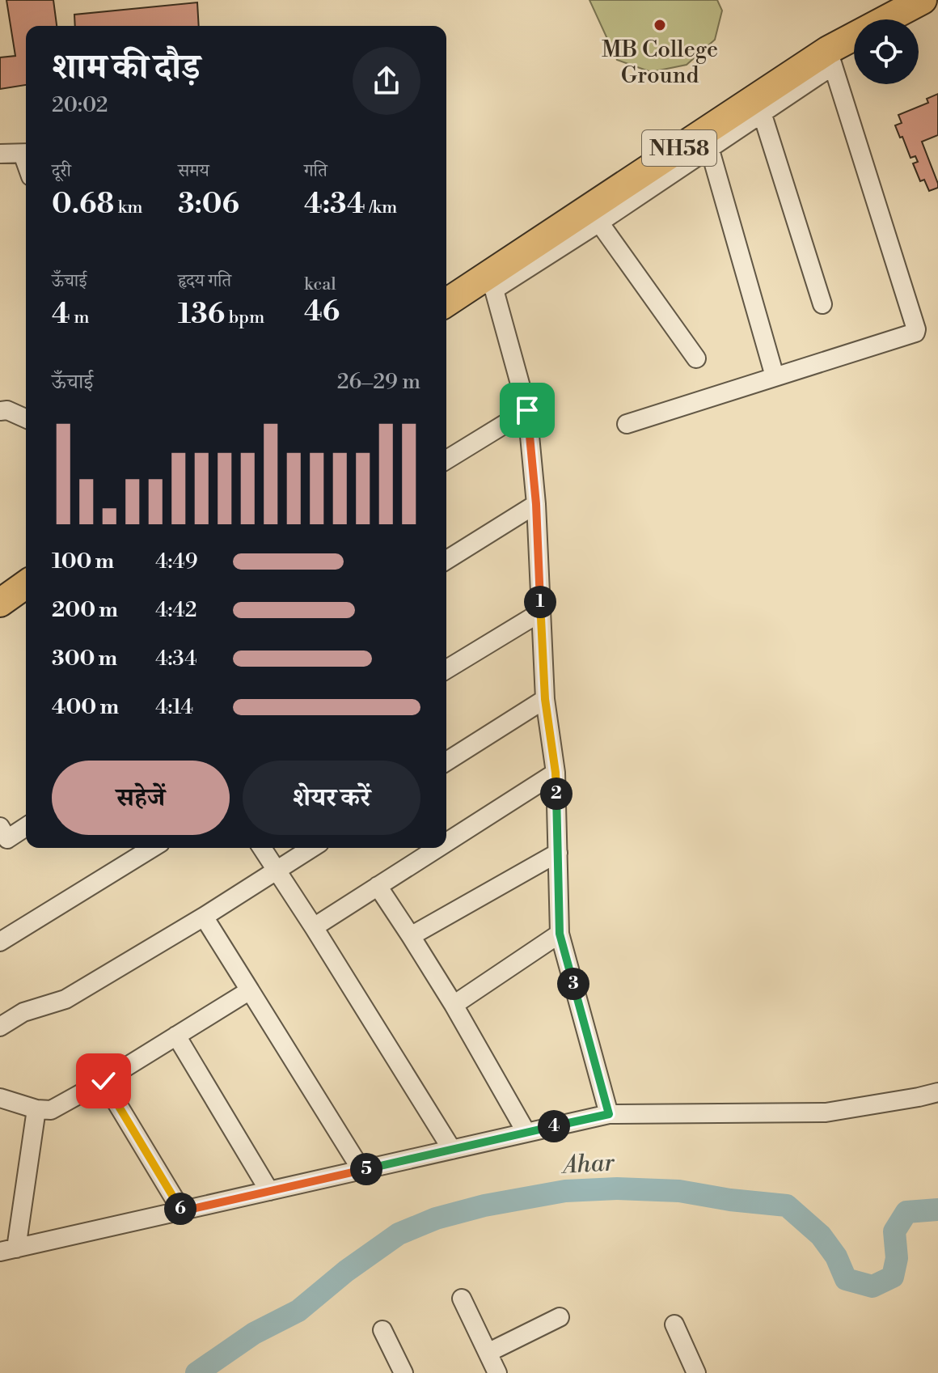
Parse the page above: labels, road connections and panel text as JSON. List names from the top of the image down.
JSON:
{
  "streets": {
    "highway": ["NH58"]
  },
  "water": ["Ahar"],
  "places": ["MB College Ground"],
  "page": {
    "heading": ["शाम की दौड़", "20:02"],
    "stats": [
      ["दूरी", "0.68 km"],
      ["समय", "3:06"],
      ["गति", "4:34 /km"],
      ["ऊँचाई", "4 m"],
      ["हृदय गति", "136 bpm"],
      ["kcal", "46"]
    ],
    "chart": ["ऊँचाई", "26–29 m"],
    "list": [
      {
        "name": "100 m",
        "note": "4:49"
      },
      {
        "name": "200 m",
        "note": "4:42"
      },
      {
        "name": "300 m",
        "note": "4:34"
      },
      {
        "name": "400 m",
        "note": "4:14"
      }
    ],
    "pins": [
      "1",
      "2",
      "3",
      "4",
      "5",
      "6"
    ],
    "buttons": ["सहेजें", "शेयर करें"]
  }
}
